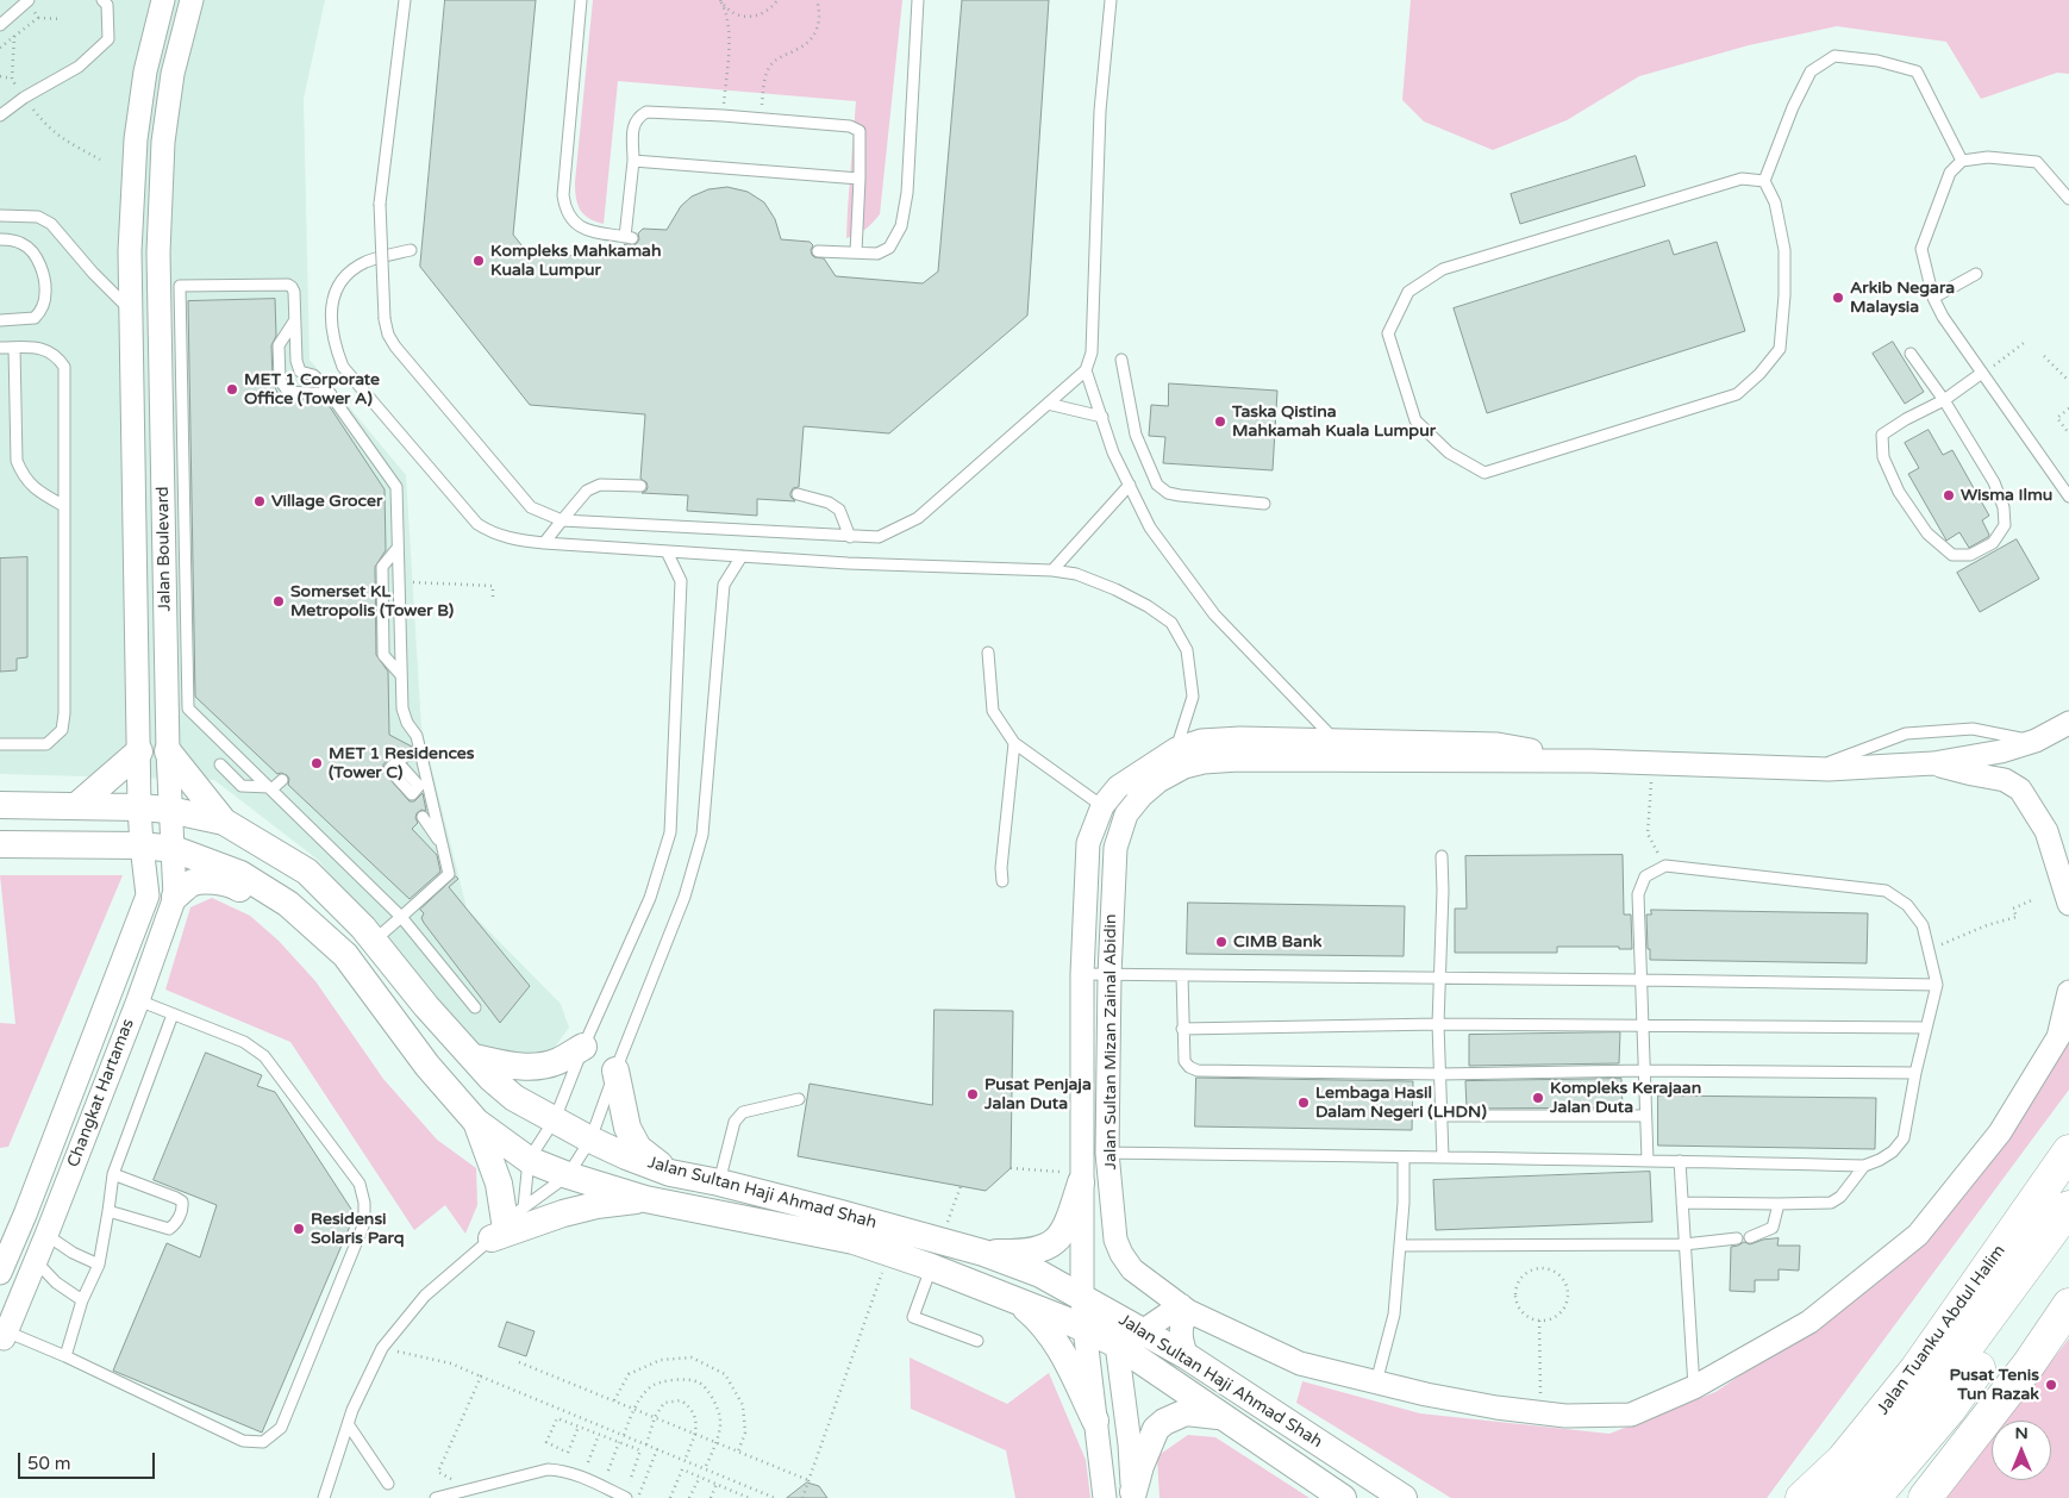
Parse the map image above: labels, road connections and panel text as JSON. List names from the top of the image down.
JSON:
{
  "streets": {
    "main road": ["Jalan Tuanku Abdul Halim"],
    "street": [
      "Jalan Boulevard",
      "Jalan Sultan Mizan Zainal Abidin",
      "Changkat Hartamas",
      "Jalan Sultan Haji Ahmad Shah"
    ]
  },
  "crossings": [
    ["Jalan Boulevard", "Changkat Hartamas"],
    ["Jalan Boulevard", "Jalan Sultan Haji Ahmad Shah"],
    ["Jalan Sultan Mizan Zainal Abidin", "Jalan Sultan Haji Ahmad Shah"],
    ["Changkat Hartamas", "Jalan Sultan Haji Ahmad Shah"]
  ],
  "places": [
    "Kompleks Mahkamah Kuala Lumpur",
    "Arkib Negara Malaysia",
    "MET 1 Corporate Office (Tower A)",
    "Taska Qistina Mahkamah Kuala Lumpur",
    "Wisma Ilmu",
    "Village Grocer",
    "Somerset KL Metropolis (Tower B)",
    "MET 1 Residences (Tower C)",
    "CIMB Bank",
    "Pusat Penjaja Jalan Duta",
    "Kompleks Kerajaan Jalan Duta",
    "Lembaga Hasil Dalam Negeri (LHDN)",
    "Residensi Solaris Parq",
    "Pusat Tenis Tun Razak"
  ],
  "scale_bar": "50 m",
  "north": "top"
}
